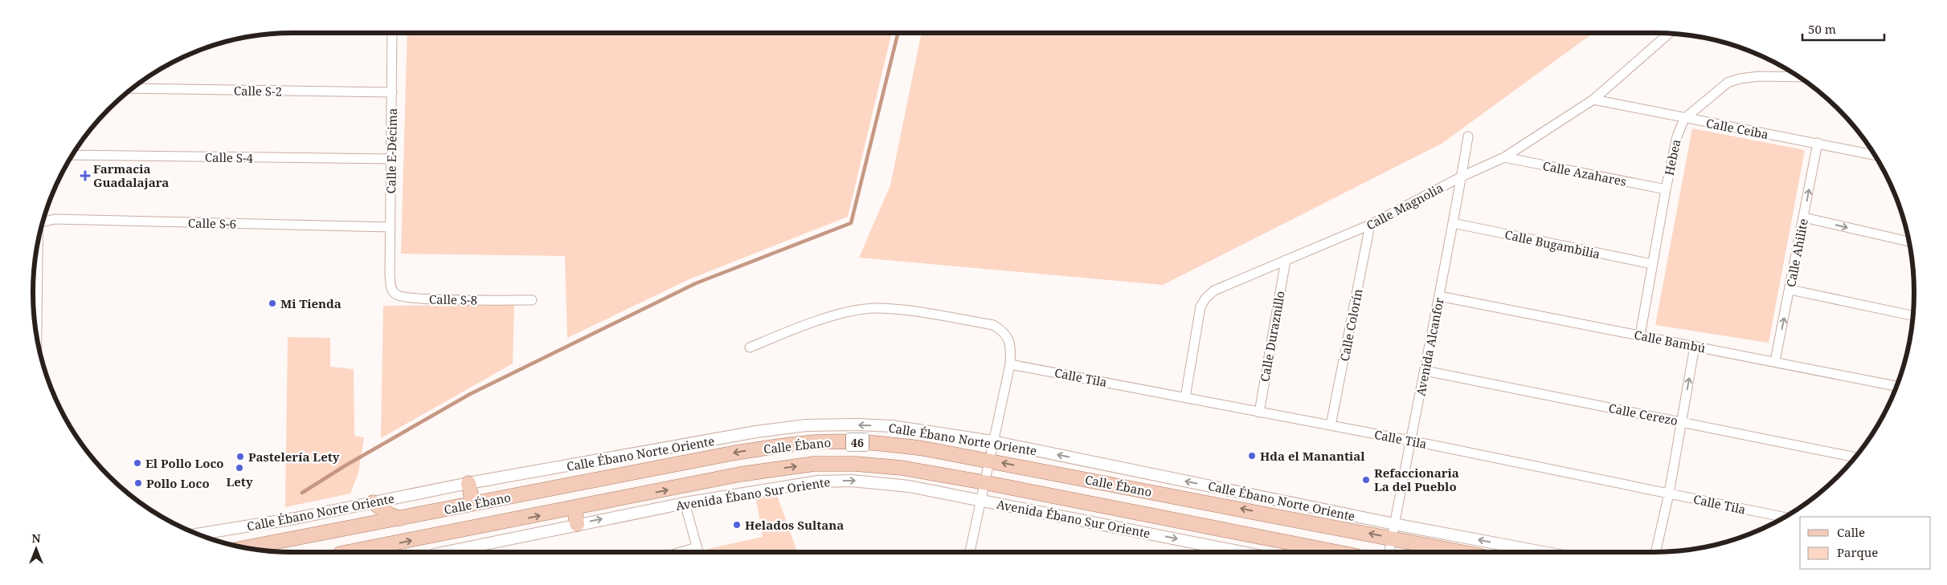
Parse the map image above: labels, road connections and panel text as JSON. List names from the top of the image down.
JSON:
{
  "streets": {
    "main road": ["46", "Calle Ébano"],
    "street": [
      "Calle S-2",
      "Calle Ceiba",
      "Calle E-Décima",
      "Calle S-4",
      "Hebea",
      "Calle Azahares",
      "Calle Magnolia",
      "Calle S-6",
      "Calle Bugambilia",
      "Calle Ahilite",
      "Calle S-8",
      "Calle Colorín",
      "Calle Duraznillo",
      "Calle Bambú",
      "Avenida Alcanfor",
      "Calle Tila",
      "Calle Cerezo",
      "Calle Ébano Norte Oriente",
      "Avenida Ébano Sur Oriente"
    ]
  },
  "crossings": [
    ["Calle S-2", "Calle E-Décima"],
    ["Calle Ceiba", "Hebea"],
    ["Calle Ceiba", "Calle Magnolia"],
    ["Calle Ceiba", "Calle Ahilite"],
    ["Calle E-Décima", "Calle S-4"],
    ["Calle E-Décima", "Calle S-6"],
    ["Calle E-Décima", "Calle S-8"],
    ["Hebea", "Calle Azahares"],
    ["Hebea", "Calle Bugambilia"],
    ["Hebea", "Calle Bambú"],
    ["Calle Azahares", "Calle Magnolia"],
    ["Calle Magnolia", "Calle Colorín"],
    ["Calle Magnolia", "Calle Duraznillo"],
    ["Calle Magnolia", "Avenida Alcanfor"],
    ["Calle Magnolia", "Calle Tila"],
    ["Calle Bugambilia", "Avenida Alcanfor"],
    ["Calle Ahilite", "Calle Bambú"],
    ["Calle Colorín", "Calle Tila"],
    ["Calle Duraznillo", "Calle Tila"],
    ["Calle Bambú", "Avenida Alcanfor"],
    ["Avenida Alcanfor", "Calle Tila"],
    ["Avenida Alcanfor", "Calle Cerezo"],
    ["Avenida Alcanfor", "Calle Ébano Norte Oriente"],
    ["Avenida Alcanfor", "Calle Ébano"],
    ["Calle Ébano Norte Oriente", "Calle Ébano"]
  ],
  "one_way": ["Calle Ahilite", "Calle Ébano Norte Oriente", "Avenida Ébano Sur Oriente"],
  "places": {
    "health": ["Farmacia Guadalajara"],
    "other": [
      "Mi Tienda",
      "Hda el Manantial",
      "Pastelería Lety",
      "El Pollo Loco",
      "Lety",
      "Refaccionaria La del Pueblo",
      "Pollo Loco",
      "Helados Sultana"
    ]
  },
  "legend": ["Calle", "Parque"],
  "scale_bar": "50 m",
  "north": "top"
}
